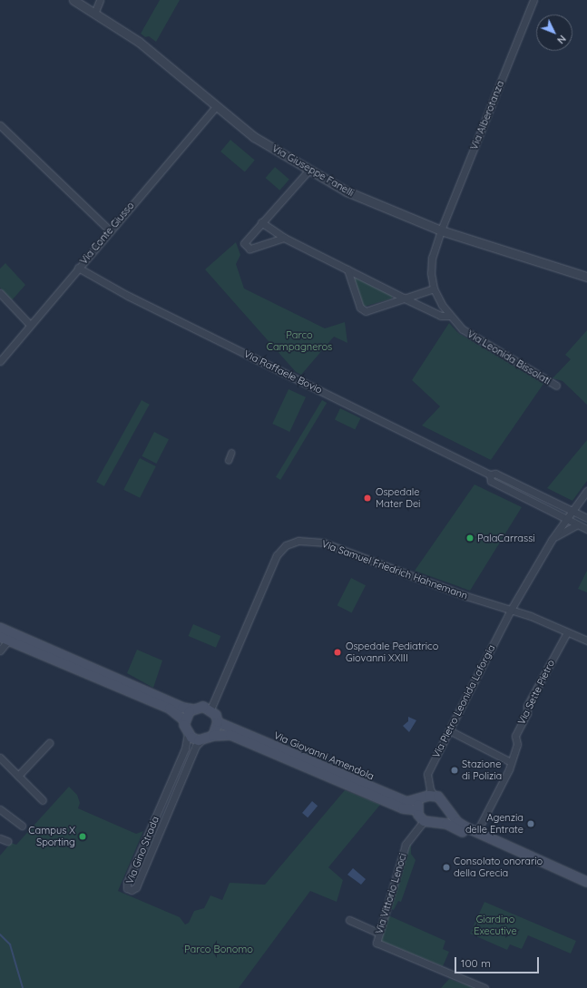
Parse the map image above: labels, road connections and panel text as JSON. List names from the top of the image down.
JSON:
{
  "streets": {
    "main road": ["Via Giovanni Amendola"],
    "street": [
      "Via Alberotanza",
      "Via Giuseppe Fanelli",
      "Via Conte Giusso",
      "Via Leonida Bissolati",
      "Via Raffaele Bovio",
      "Via Samuel Friedrich Hahnemann",
      "Via Sette Pietro",
      "Via Pietro Leonida Laforgia",
      "Via Gino Strada",
      "Via Vittorio Lenoci"
    ]
  },
  "crossings": [
    ["Via Alberotanza", "Via Giuseppe Fanelli"],
    ["Via Alberotanza", "Via Leonida Bissolati"],
    ["Via Giuseppe Fanelli", "Via Conte Giusso"],
    ["Via Giuseppe Fanelli", "Via Leonida Bissolati"],
    ["Via Conte Giusso", "Via Raffaele Bovio"],
    ["Via Raffaele Bovio", "Via Pietro Leonida Laforgia"],
    ["Via Samuel Friedrich Hahnemann", "Via Sette Pietro"],
    ["Via Samuel Friedrich Hahnemann", "Via Pietro Leonida Laforgia"],
    ["Via Samuel Friedrich Hahnemann", "Via Giovanni Amendola"],
    ["Via Samuel Friedrich Hahnemann", "Via Gino Strada"],
    ["Via Pietro Leonida Laforgia", "Via Giovanni Amendola"],
    ["Via Pietro Leonida Laforgia", "Via Vittorio Lenoci"],
    ["Via Giovanni Amendola", "Via Gino Strada"],
    ["Via Giovanni Amendola", "Via Vittorio Lenoci"]
  ],
  "parks": ["Parco Campagneros", "Giardino Executive", "Parco Bonomo"],
  "places": [
    "Ospedale Mater Dei",
    "PalaCarrassi",
    "Ospedale Pediatrico Giovanni XXIII",
    "Stazione di Polizia",
    "Agenzia delle Entrate",
    "Campus X Sporting",
    "Consolato onorario della Grecia"
  ],
  "scale_bar": "100 m",
  "north": "bottom right"
}
